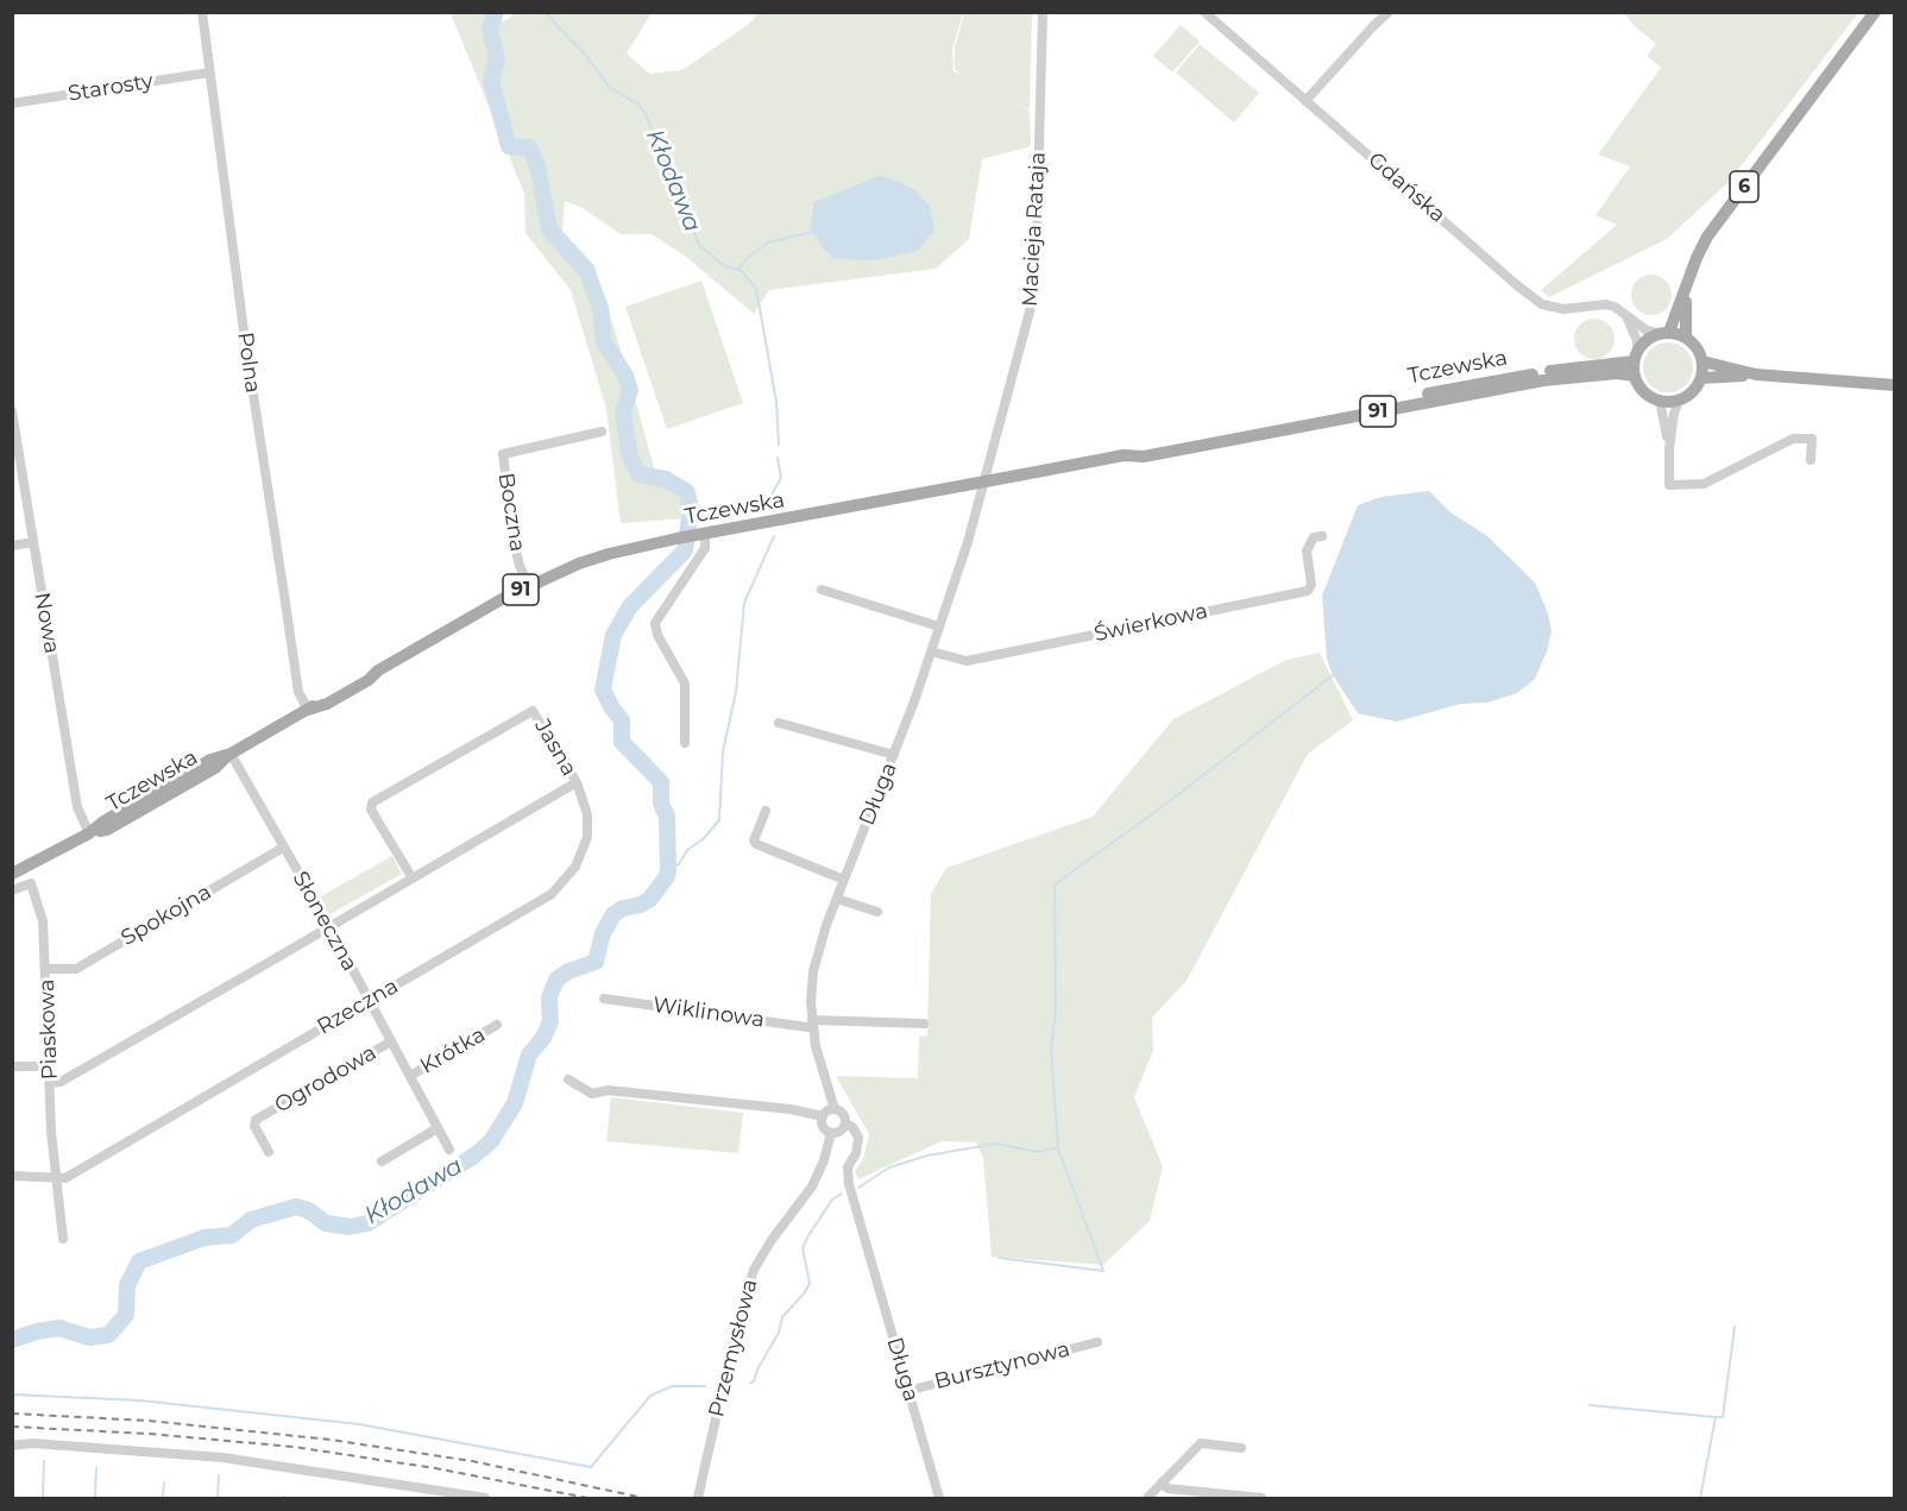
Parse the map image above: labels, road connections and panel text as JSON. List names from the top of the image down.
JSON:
{
  "streets": {
    "main road": ["6", "Tczewska", "91"],
    "street": [
      "Starosty",
      "Gdańska",
      "Macieja Rataja",
      "Polna",
      "Boczna",
      "Nowa",
      "Świerkowa",
      "Jasna",
      "Długa",
      "Spokojna",
      "Słoneczna",
      "Rzeczna",
      "Wiklinowa",
      "Piaskowa",
      "Krótka",
      "Ogrodowa",
      "Przemysłowa",
      "Bursztynowa"
    ]
  },
  "crossings": [
    ["Starosty", "Polna"],
    ["6", "Gdańska"],
    ["6", "Tczewska"],
    ["Gdańska", "Tczewska"],
    ["Macieja Rataja", "Tczewska"],
    ["Macieja Rataja", "Długa"],
    ["Polna", "Tczewska"],
    ["Tczewska", "Boczna"],
    ["Tczewska", "Nowa"],
    ["Tczewska", "Długa"],
    ["Tczewska", "Słoneczna"],
    ["Świerkowa", "Długa"],
    ["Jasna", "Słoneczna"],
    ["Jasna", "Rzeczna"],
    ["Jasna", "Piaskowa"],
    ["Długa", "Wiklinowa"],
    ["Długa", "Przemysłowa"],
    ["Długa", "Bursztynowa"],
    ["Spokojna", "Słoneczna"],
    ["Spokojna", "Piaskowa"],
    ["Słoneczna", "Rzeczna"],
    ["Słoneczna", "Krótka"],
    ["Słoneczna", "Ogrodowa"],
    ["Rzeczna", "Piaskowa"]
  ],
  "water": ["Kłodawa"]
}
